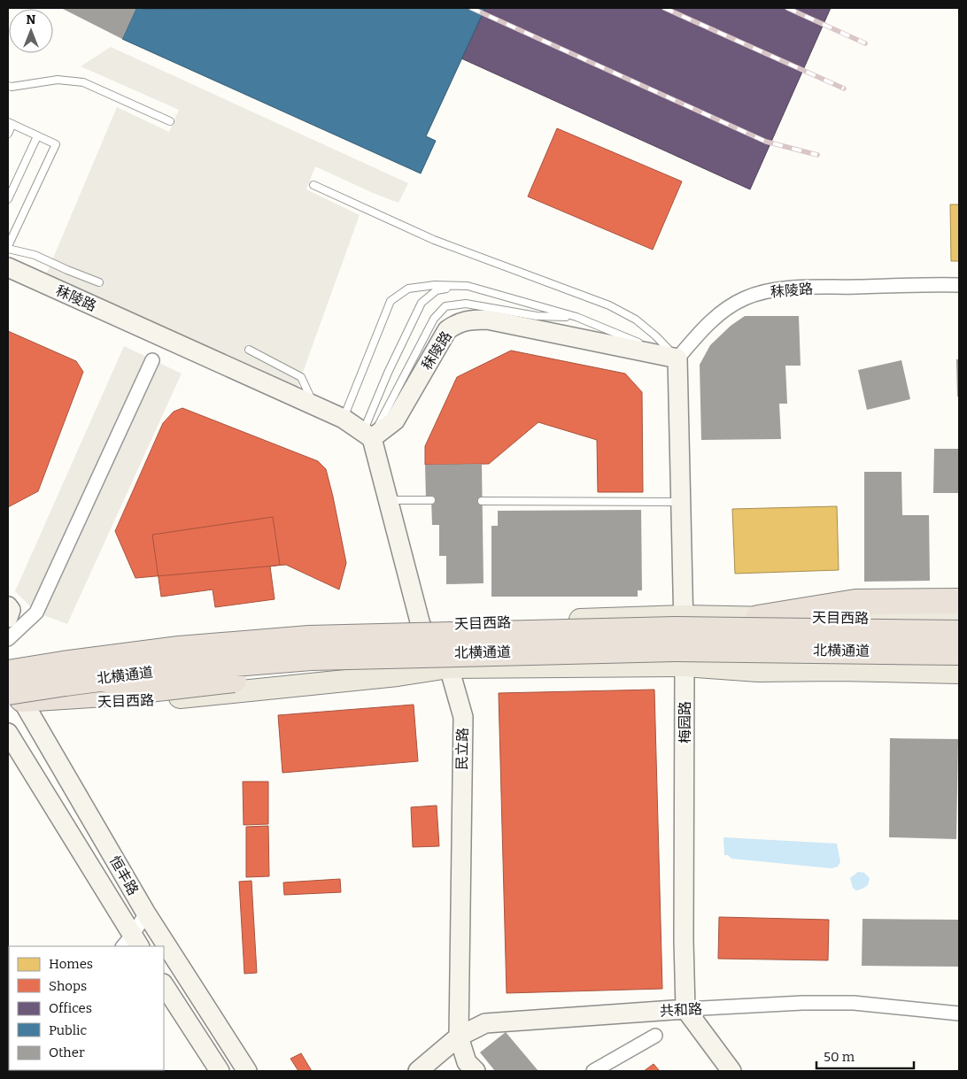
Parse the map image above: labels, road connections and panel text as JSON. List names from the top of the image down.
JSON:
{
  "streets": {
    "highway": ["北横通道"],
    "main road": ["天目西路"],
    "street": [
      "秣陵路",
      "梅园路",
      "民立路",
      "恒丰路",
      "共和路"
    ]
  },
  "crossings": [
    ["秣陵路", "梅园路"],
    ["秣陵路", "民立路"],
    ["天目西路", "北横通道"],
    ["天目西路", "梅园路"],
    ["天目西路", "民立路"],
    ["天目西路", "恒丰路"],
    ["北横通道", "恒丰路"],
    ["梅园路", "共和路"],
    ["民立路", "共和路"]
  ],
  "legend": [
    "Homes",
    "Shops",
    "Offices",
    "Public",
    "Other"
  ],
  "scale_bar": "50 m",
  "north": "top"
}
